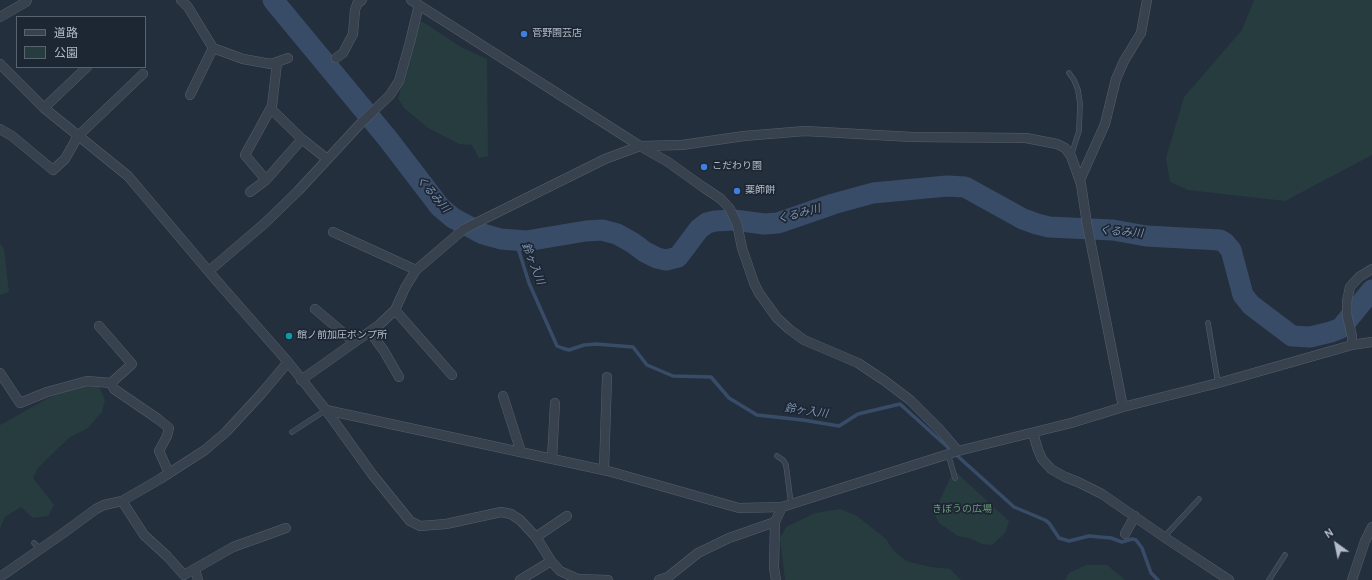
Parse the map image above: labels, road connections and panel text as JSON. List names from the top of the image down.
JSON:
{
  "water": ["くるみ川", "鈴ヶ入川"],
  "parks": ["きぼうの広場"],
  "places": [
    "菅野園芸店",
    "こだわり園",
    "薬師餅",
    "館ノ前加圧ポンプ所"
  ],
  "legend": ["道路", "公園"],
  "north": "top left"
}
